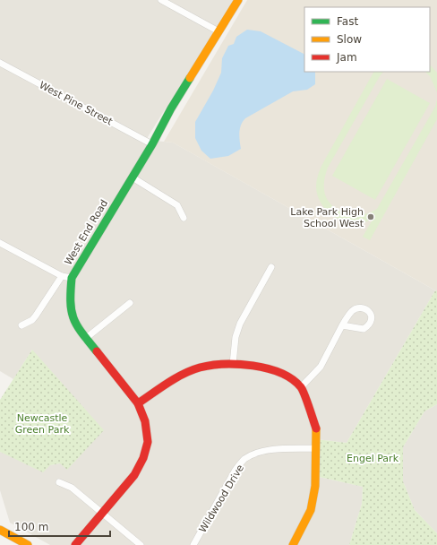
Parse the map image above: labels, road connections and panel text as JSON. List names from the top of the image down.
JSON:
{
  "streets": {
    "street": ["West Pine Street", "West End Road", "Wildwood Drive"]
  },
  "crossings": [
    ["West Pine Street", "West End Road"]
  ],
  "parks": ["Newcastle Green Park", "Engel Park"],
  "places": ["Lake Park High School West"],
  "legend": ["Fast", "Slow", "Jam"],
  "scale_bar": "100 m"
}
